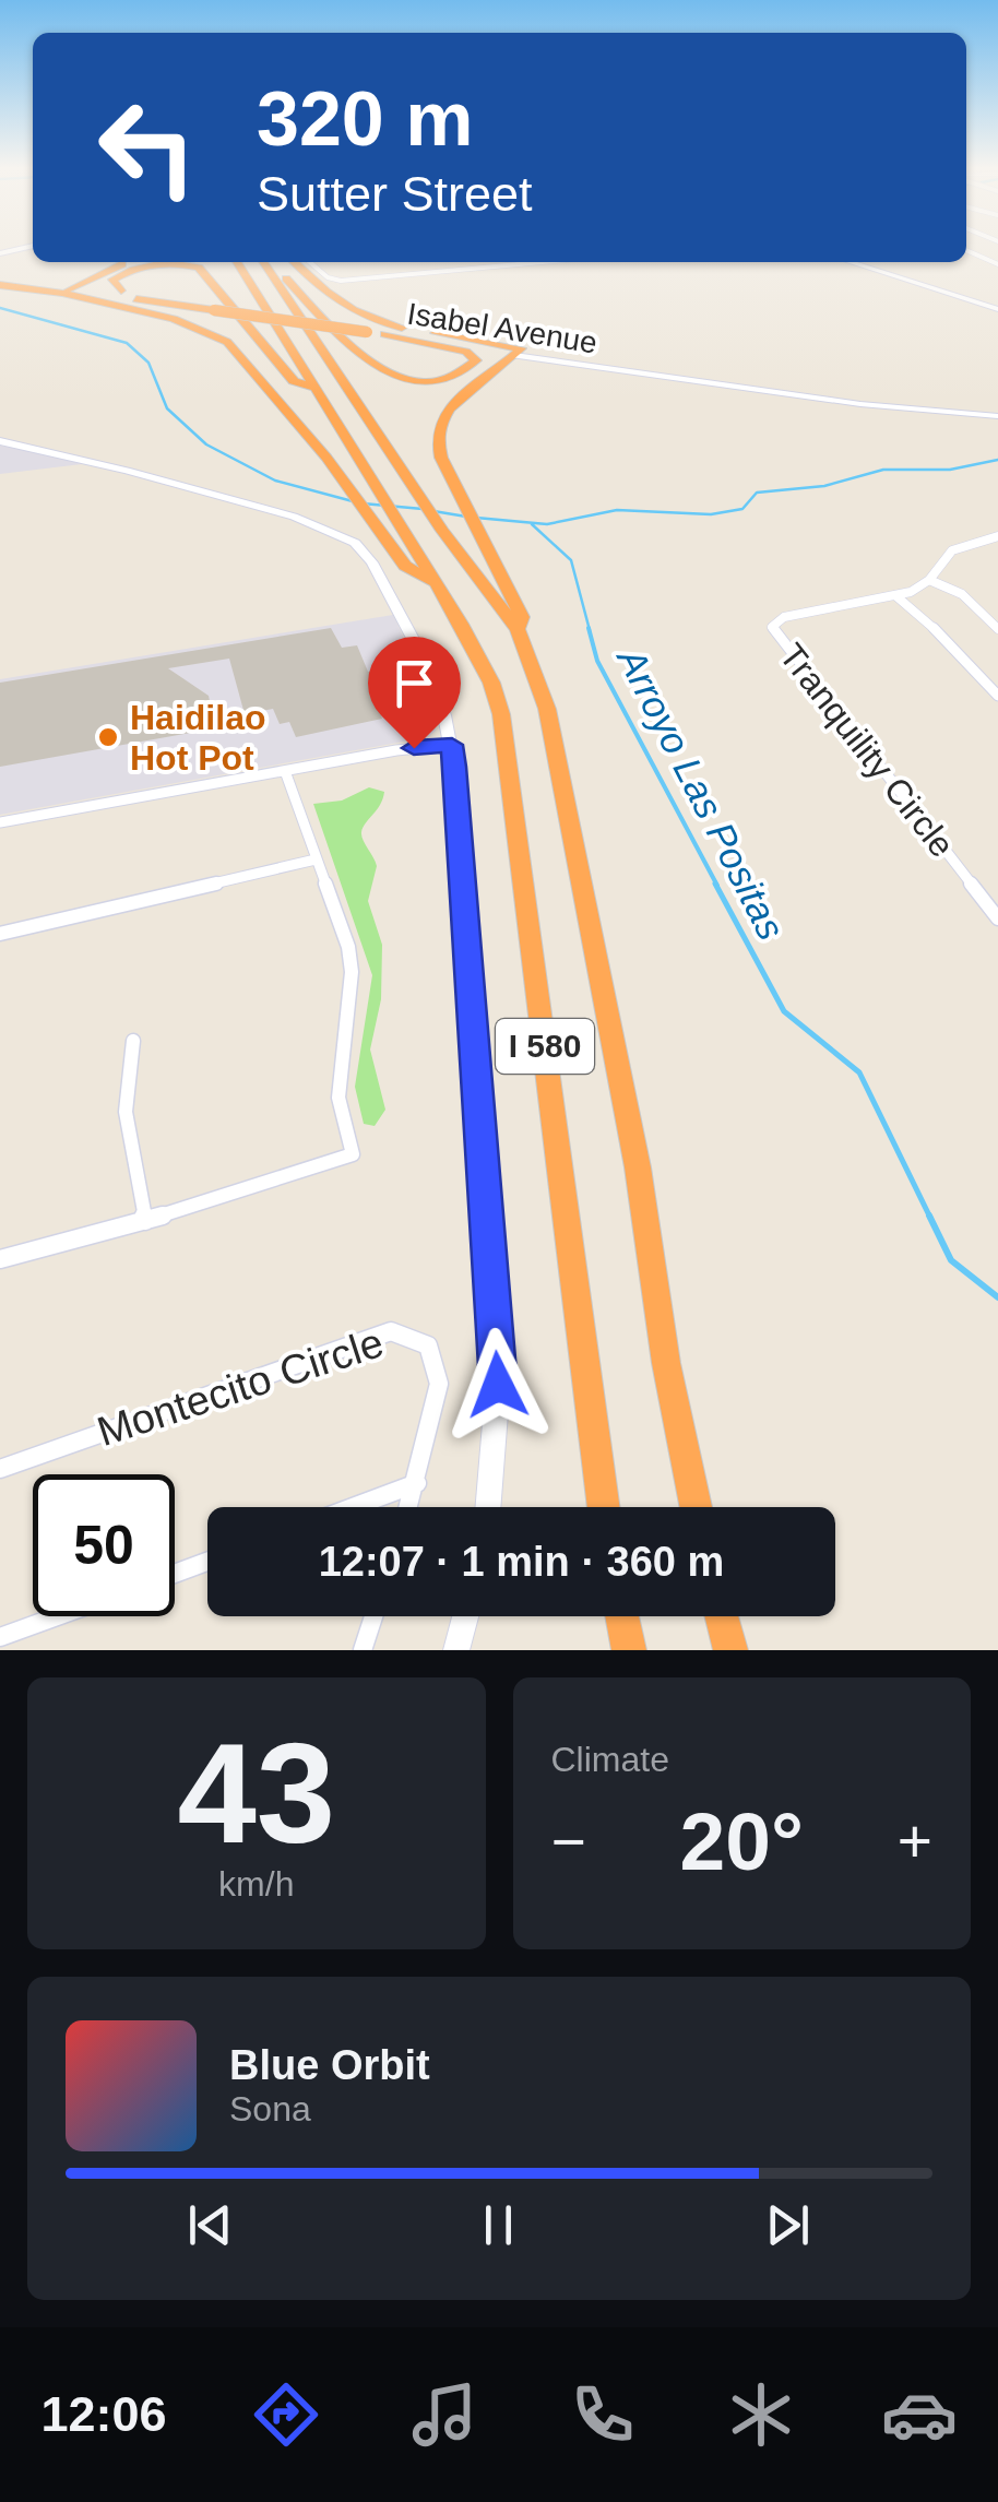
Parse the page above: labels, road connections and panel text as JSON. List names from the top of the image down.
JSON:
{
  "streets": {
    "highway": ["Isabel Avenue", "I 580"],
    "street": ["Tranquility Circle", "Montecito Circle"]
  },
  "water": ["Arroyo Las Positas"],
  "places": ["Haidilao Hot Pot"],
  "page": {
    "turn": ["320 m", "Sutter Street"],
    "limit": "50",
    "trip": "12:07 · 1 min · 360 m",
    "tile": [
      ["43", "km/h"],
      "Climate"
    ],
    "heat": ["−", "20°", "+"],
    "song": ["Blue Orbit", "Sona"],
    "tabs": "12:06"
  }
}
